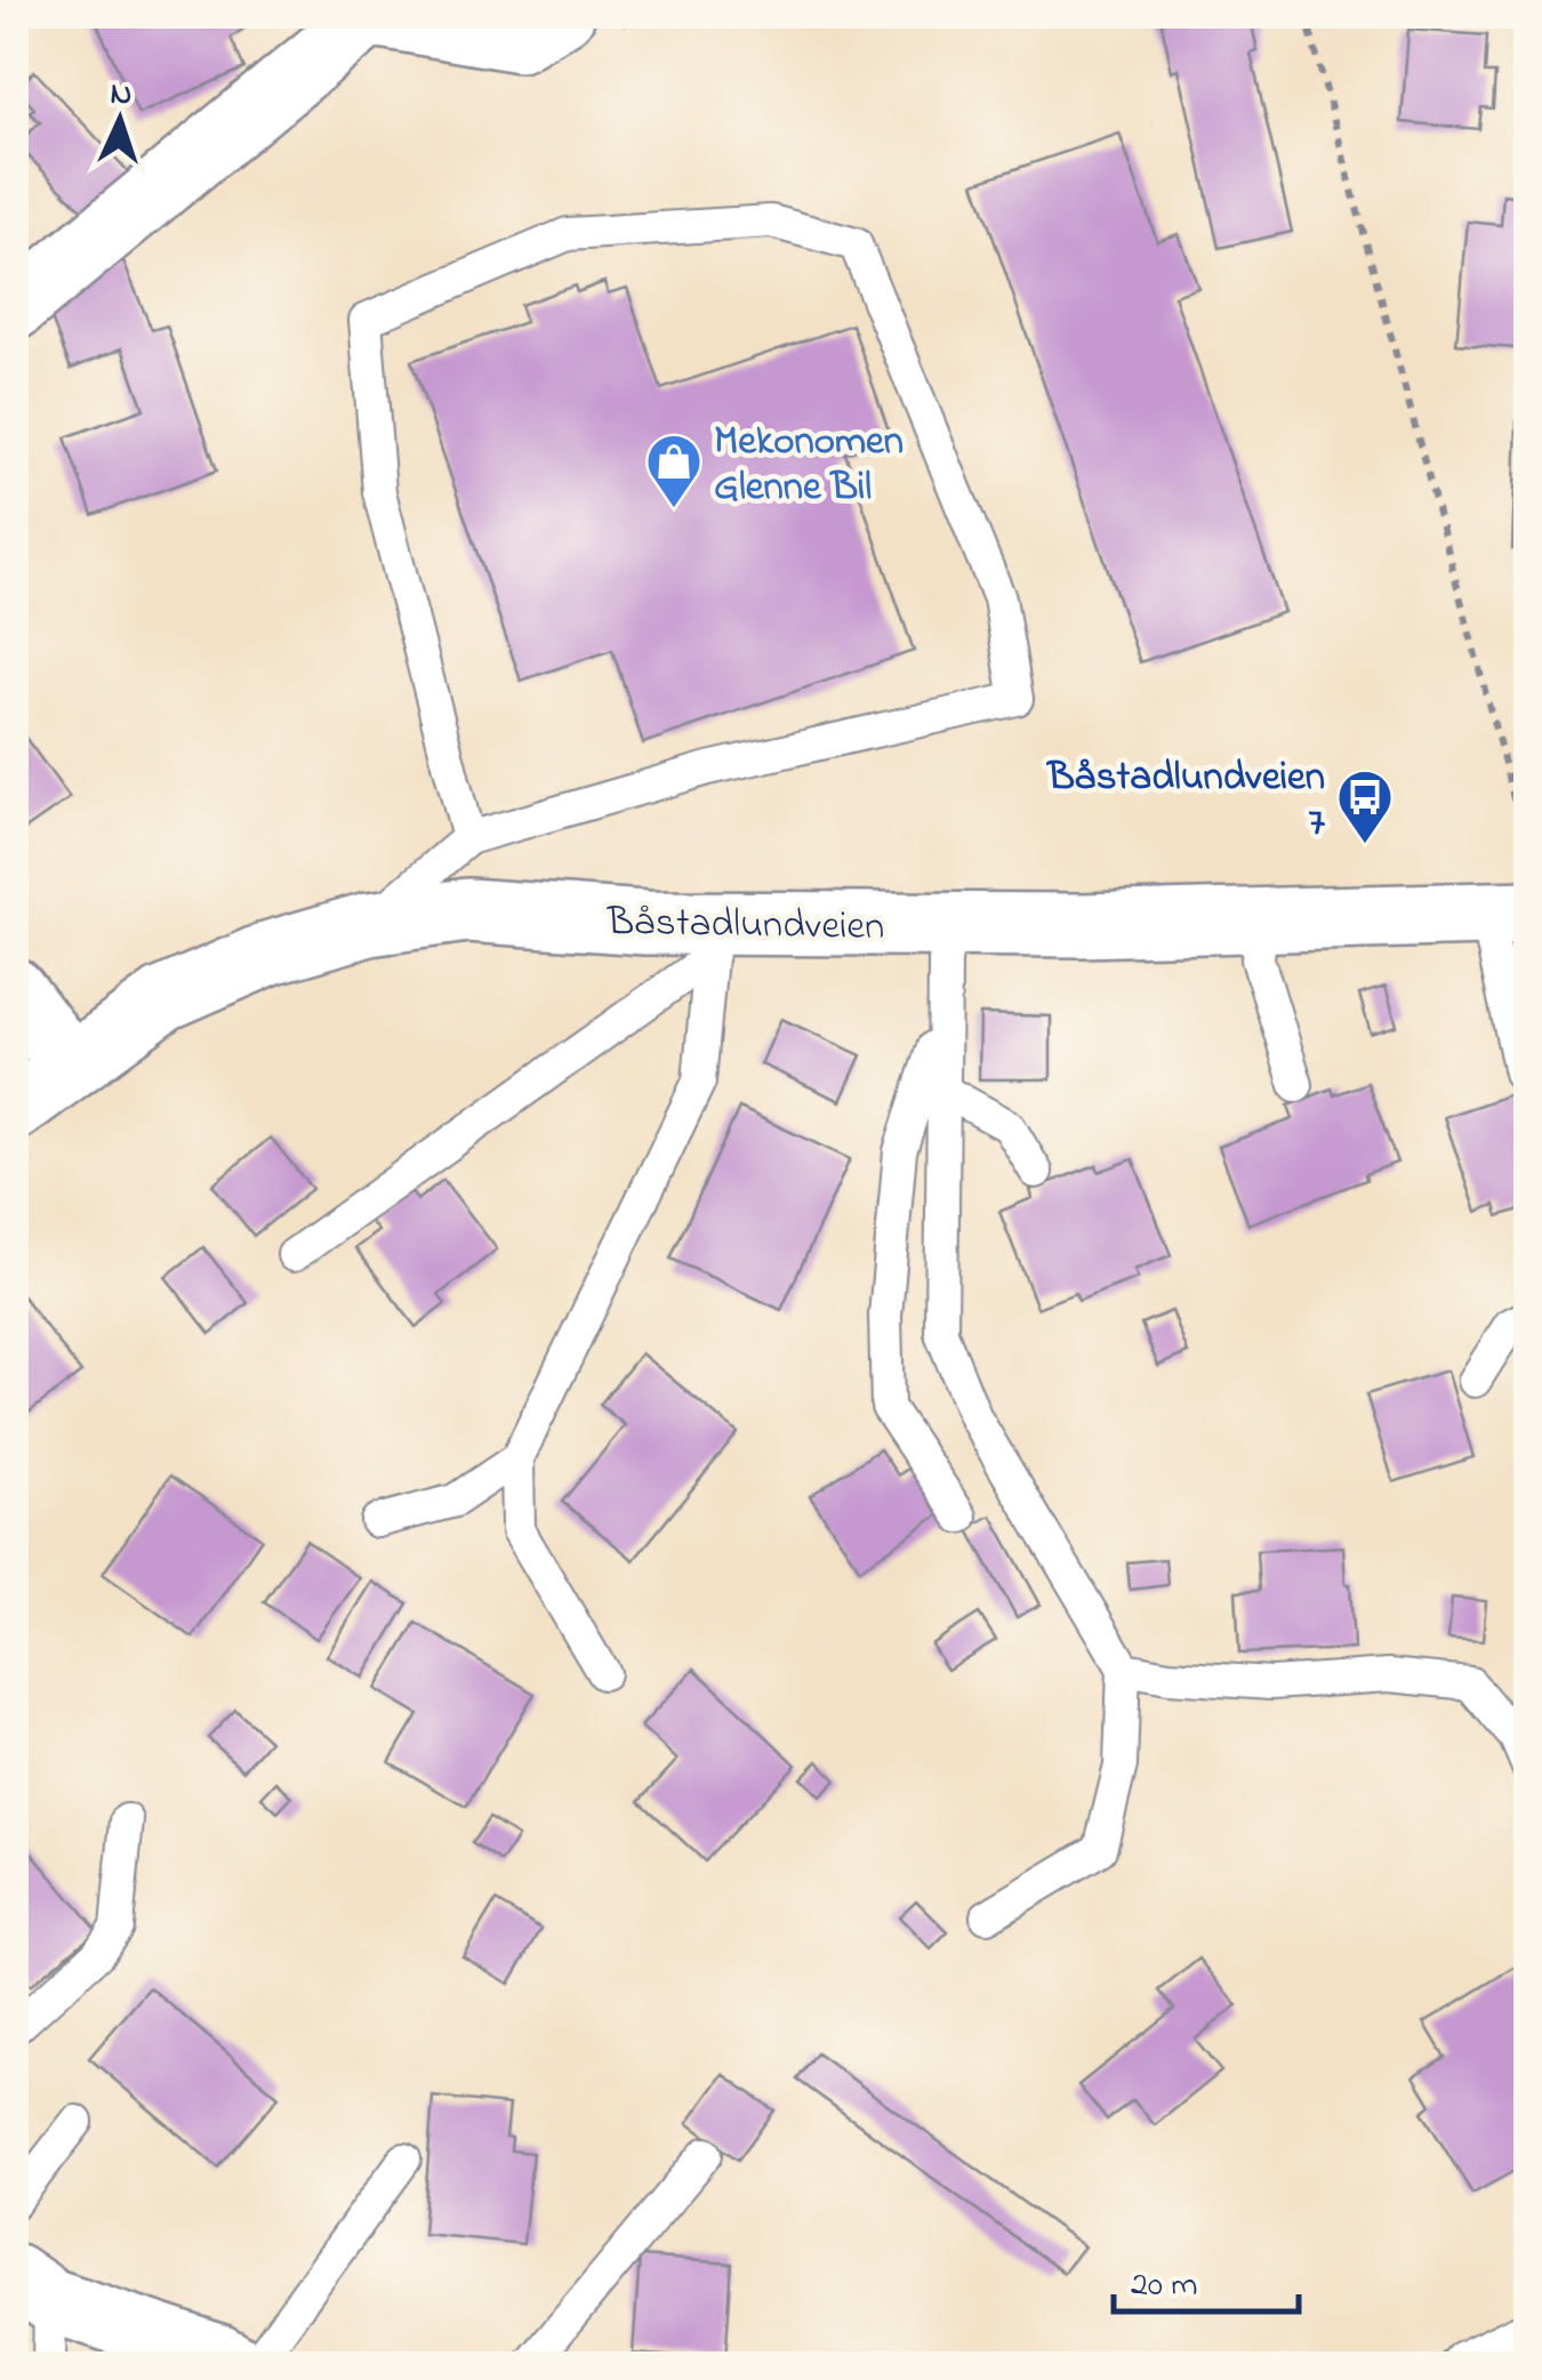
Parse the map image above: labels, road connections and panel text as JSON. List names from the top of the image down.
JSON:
{
  "streets": {
    "street": ["Båstadlundveien"]
  },
  "places": {
    "shop": ["Mekonomen Glenne Bil"],
    "bus stop": ["Båstadlundveien 7"]
  },
  "scale_bar": "20 m",
  "north": "top"
}
